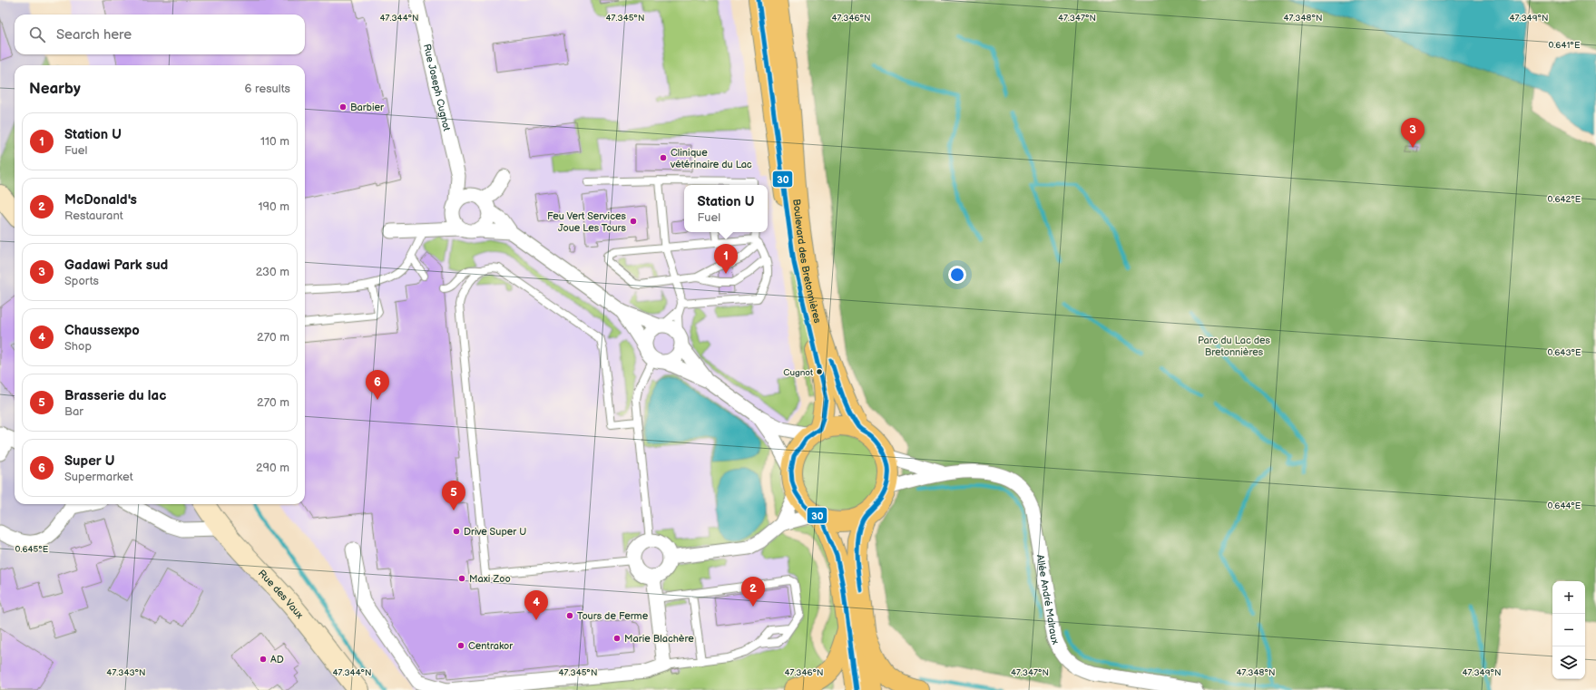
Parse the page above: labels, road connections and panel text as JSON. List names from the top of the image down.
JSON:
{
  "streets": {
    "main road": ["Boulevard des Bretonnières"],
    "street": ["Rue Joseph Cugnot", "Rue des Vaux", "Allée André Malraux"]
  },
  "crossings": [
    ["Boulevard des Bretonnières", "Allée André Malraux"]
  ],
  "parks": ["Parc du Lac des Bretonnières"],
  "places": [
    "Barbier",
    "Clinique vétérinaire du Lac",
    "Feu Vert Services Joue Les Tours",
    "Cugnot",
    "Drive Super U",
    "Maxi Zoo",
    "Tours de Ferme",
    "Marie Blachère",
    "Centrakor",
    "AD"
  ],
  "lines": ["transit line 30"],
  "page": {
    "search": "Search here",
    "heading": ["Nearby", "6 results"],
    "list": [
      {
        "mark": "1",
        "name": "Station U",
        "note": "Fuel",
        "value": "110 m"
      },
      {
        "mark": "2",
        "name": "McDonald's",
        "note": "Restaurant",
        "value": "190 m"
      },
      {
        "mark": "3",
        "name": "Gadawi Park sud",
        "note": "Sports",
        "value": "230 m"
      },
      {
        "mark": "4",
        "name": "Chaussexpo",
        "note": "Shop",
        "value": "270 m"
      },
      {
        "mark": "5",
        "name": "Brasserie du lac",
        "note": "Bar",
        "value": "270 m"
      },
      {
        "mark": "6",
        "name": "Super U",
        "note": "Supermarket",
        "value": "290 m"
      }
    ],
    "pins": [
      "3",
      "1",
      "6",
      "5",
      "2",
      "4"
    ],
    "popup": ["Station U", "Fuel"],
    "map_buttons": ["+", "−"]
  },
  "coordinates": [
    "47.344°N",
    "47.345°N",
    "47.346°N",
    "47.347°N",
    "47.348°N",
    "47.349°N",
    "0.641°E",
    "0.642°E",
    "0.643°E",
    "0.644°E",
    "0.645°E",
    "47.343°N"
  ]
}
